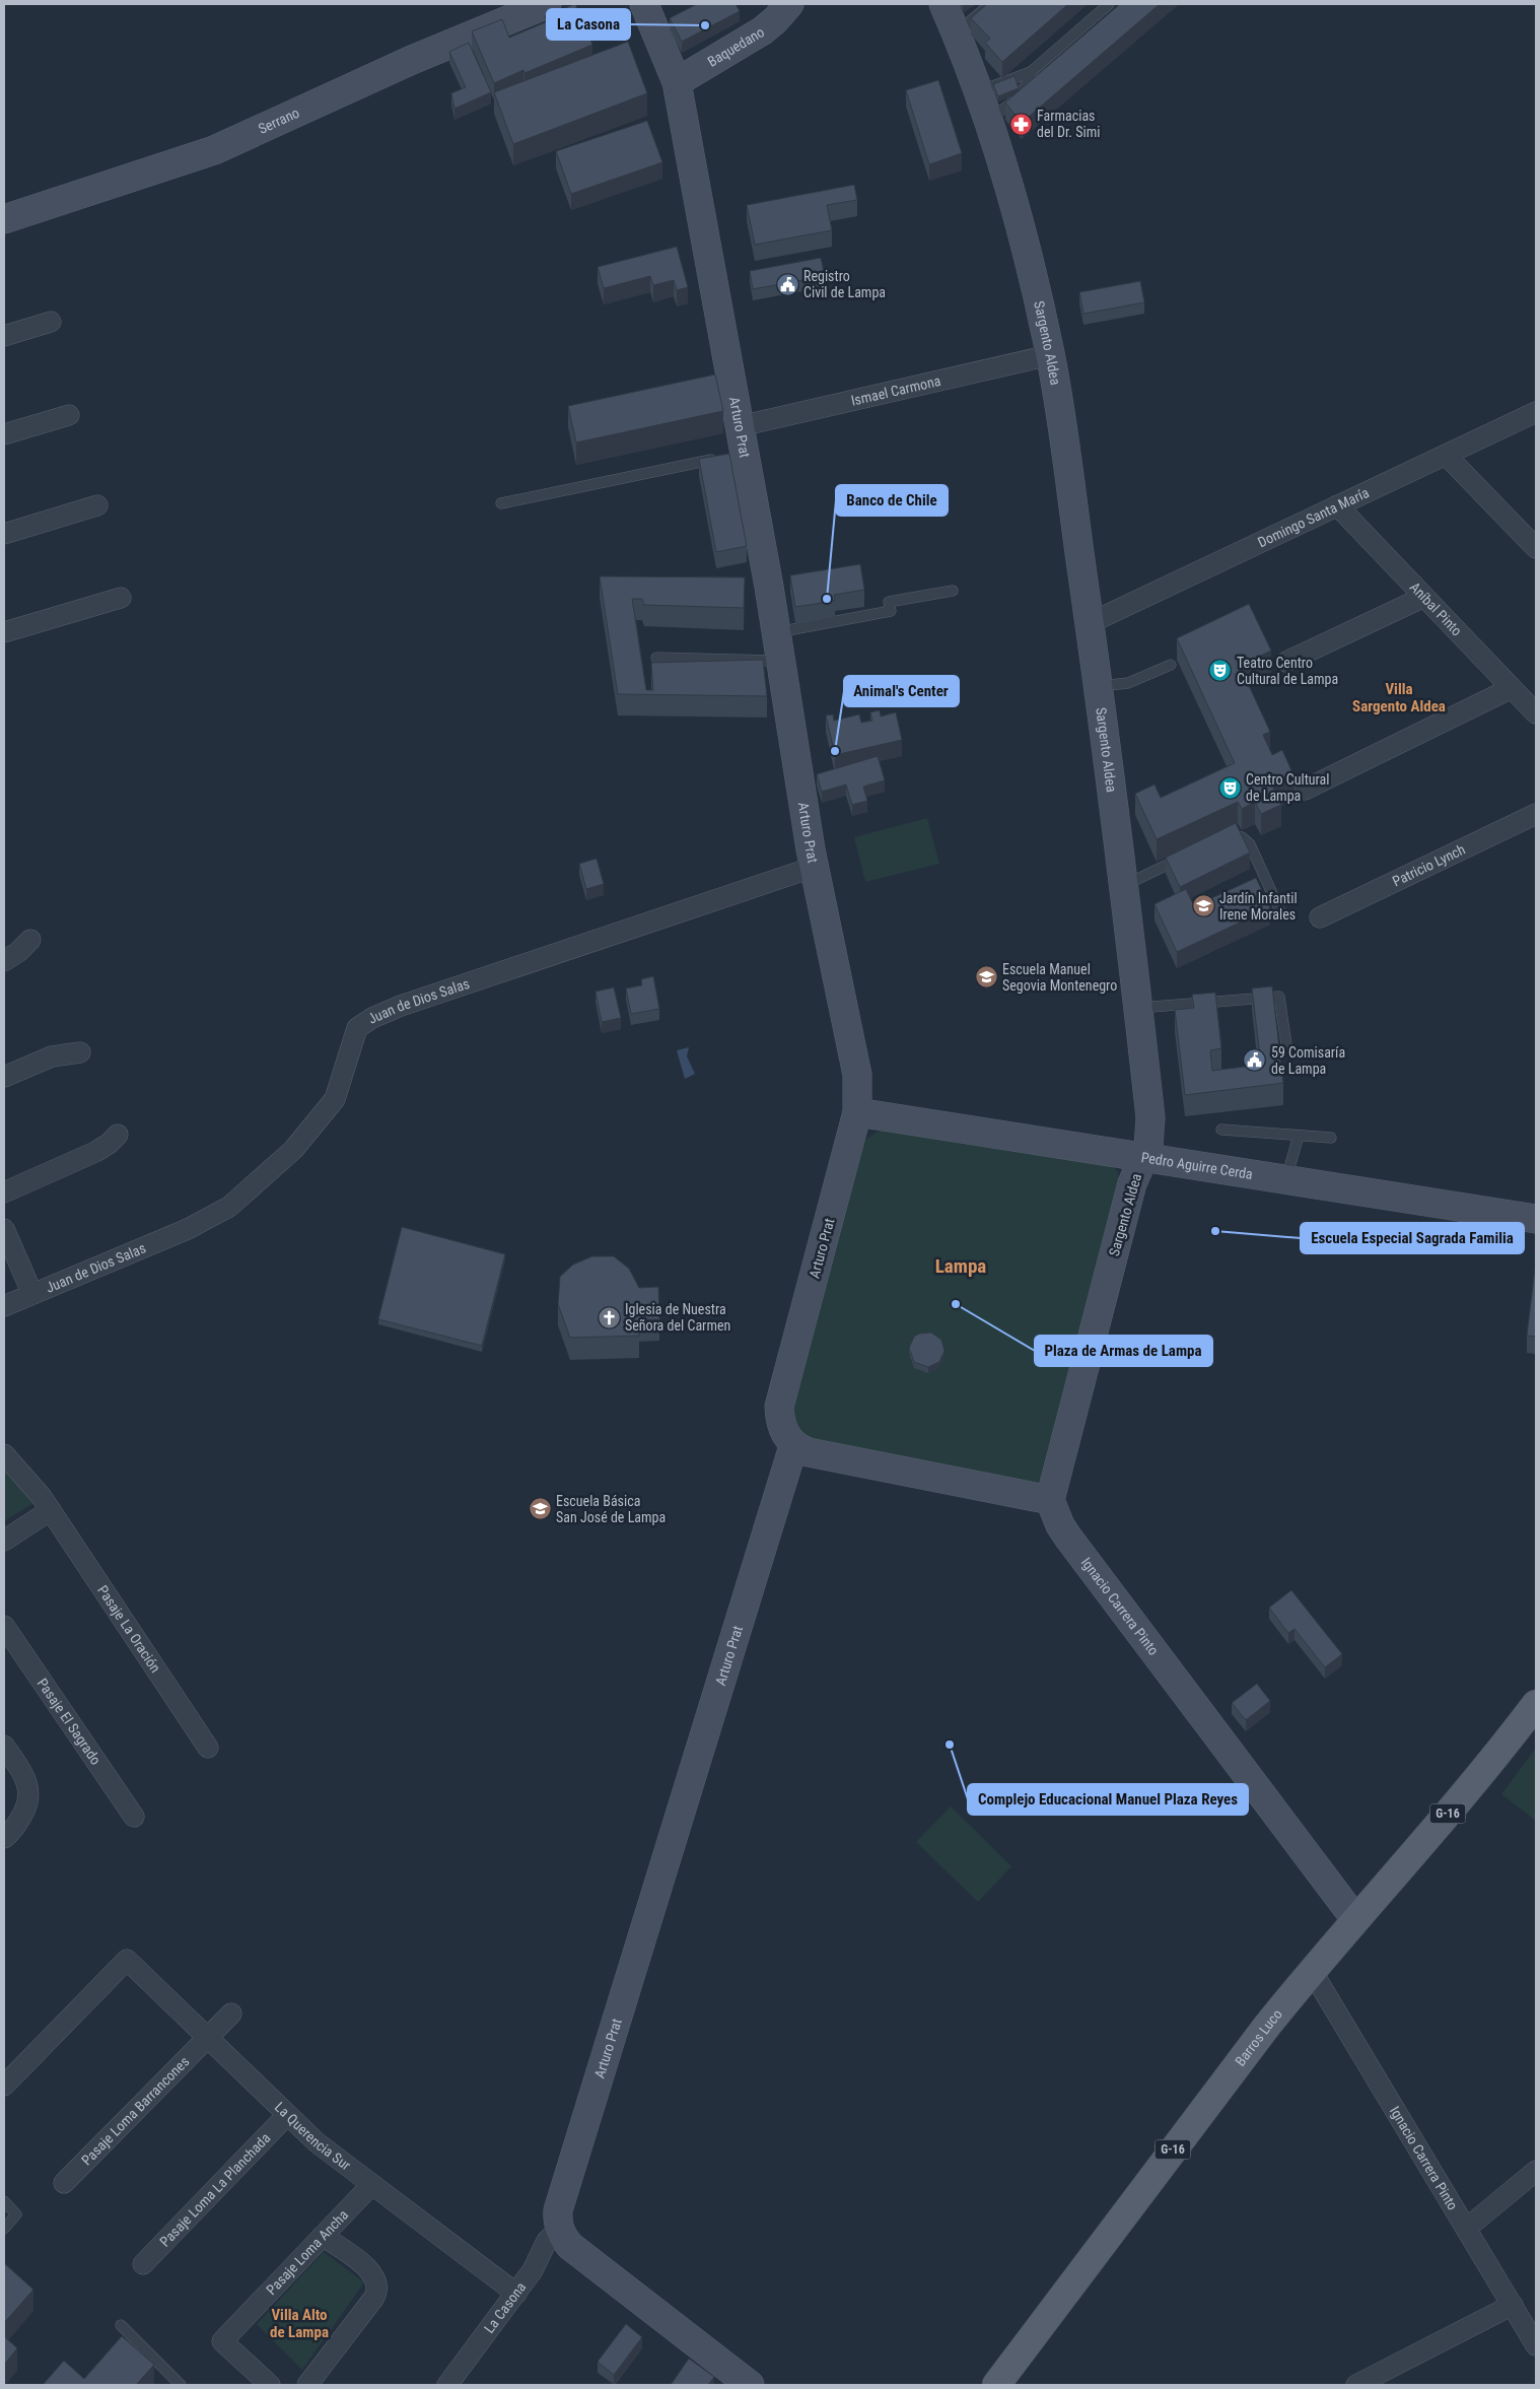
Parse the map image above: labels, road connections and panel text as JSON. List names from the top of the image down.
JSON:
{
  "streets": {
    "main road": [
      "Baquedano",
      "Serrano",
      "Sargento Aldea",
      "Arturo Prat",
      "Pedro Aguirre Cerda",
      "Ignacio Carrera Pinto",
      "G-16",
      "Barros Luco"
    ],
    "street": [
      "Ismael Carmona",
      "Domingo Santa María",
      "Aníbal Pinto",
      "Patricio Lynch",
      "Juan de Dios Salas",
      "Pasaje La Oración",
      "Pasaje El Sagrado",
      "Pasaje Loma Barrancones",
      "La Querencia Sur",
      "Pasaje Loma La Planchada",
      "Pasaje Loma Ancha",
      "La Casona"
    ]
  },
  "crossings": [
    ["Baquedano", "Arturo Prat"],
    ["Sargento Aldea", "Ismael Carmona"],
    ["Sargento Aldea", "Domingo Santa María"],
    ["Sargento Aldea", "Pedro Aguirre Cerda"],
    ["Sargento Aldea", "Ignacio Carrera Pinto"],
    ["Ismael Carmona", "Arturo Prat"],
    ["Arturo Prat", "Juan de Dios Salas"],
    ["Arturo Prat", "Pedro Aguirre Cerda"],
    ["Arturo Prat", "La Casona"],
    ["Domingo Santa María", "Aníbal Pinto"],
    ["Ignacio Carrera Pinto", "Barros Luco"],
    ["Pasaje Loma Barrancones", "La Querencia Sur"],
    ["La Querencia Sur", "Pasaje Loma La Planchada"],
    ["La Querencia Sur", "Pasaje Loma Ancha"],
    ["La Querencia Sur", "La Casona"]
  ],
  "districts": ["Villa Sargento Aldea", "Lampa", "Villa Alto de Lampa"],
  "places": {
    "other": [
      "La Casona",
      "Banco de Chile",
      "Animal's Center",
      "Escuela Especial Sagrada Familia",
      "Plaza de Armas de Lampa",
      "Complejo Educacional Manuel Plaza Reyes"
    ],
    "pharmacy": ["Farmacias del Dr. Simi"],
    "public building": ["Registro Civil de Lampa", "59 Comisaría de Lampa"],
    "theatre": ["Teatro Centro Cultural de Lampa", "Centro Cultural de Lampa"],
    "school or university": ["Jardín Infantil Irene Morales", "Escuela Manuel Segovia Montenegro", "Escuela Básica San José de Lampa"],
    "church": ["Iglesia de Nuestra Señora del Carmen"]
  }
}
